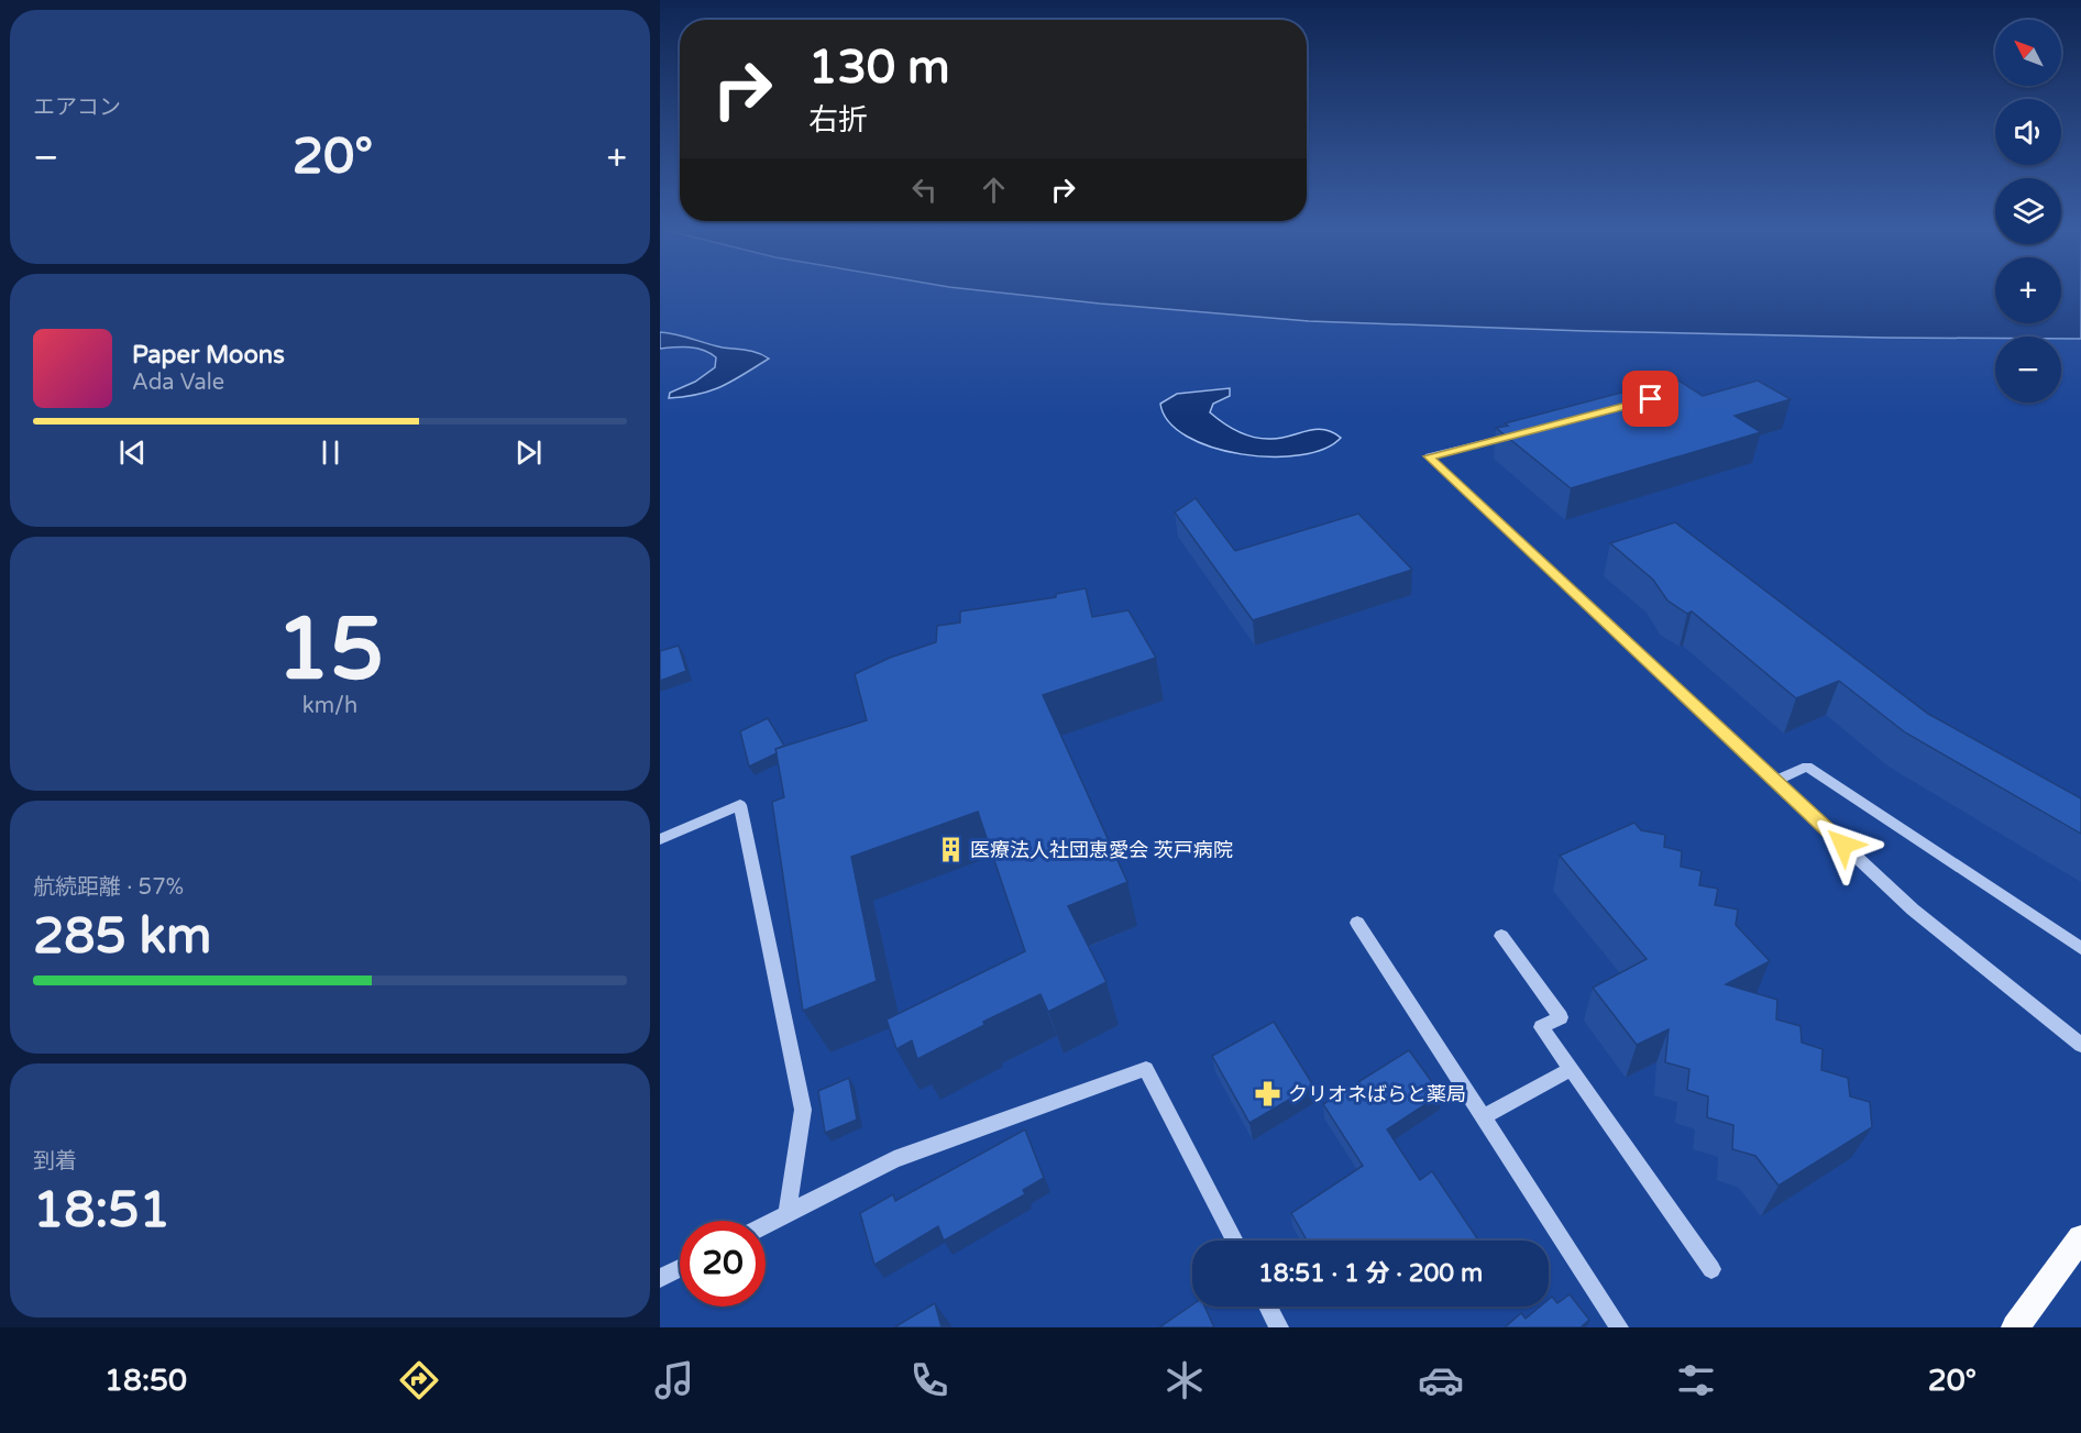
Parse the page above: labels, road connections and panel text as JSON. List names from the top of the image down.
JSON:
{
  "places": {
    "building": ["医療法人社団恵愛会 茨戸病院"],
    "pharmacy": ["クリオネばらと薬局"]
  },
  "north": "top left",
  "page": {
    "tile": [
      "エアコン",
      ["15", "km/h"],
      ["航続距離 · 57%", "285 km"],
      ["到着", "18:51"]
    ],
    "map_buttons": ["+", "−"],
    "turn": ["130 m", "右折"],
    "heat": ["−", "20°", "+"],
    "song": ["Paper Moons", "Ada Vale"],
    "limit": "20",
    "trip": "18:51 · 1 分 · 200 m",
    "tabs": ["18:50", "20°"]
  }
}
